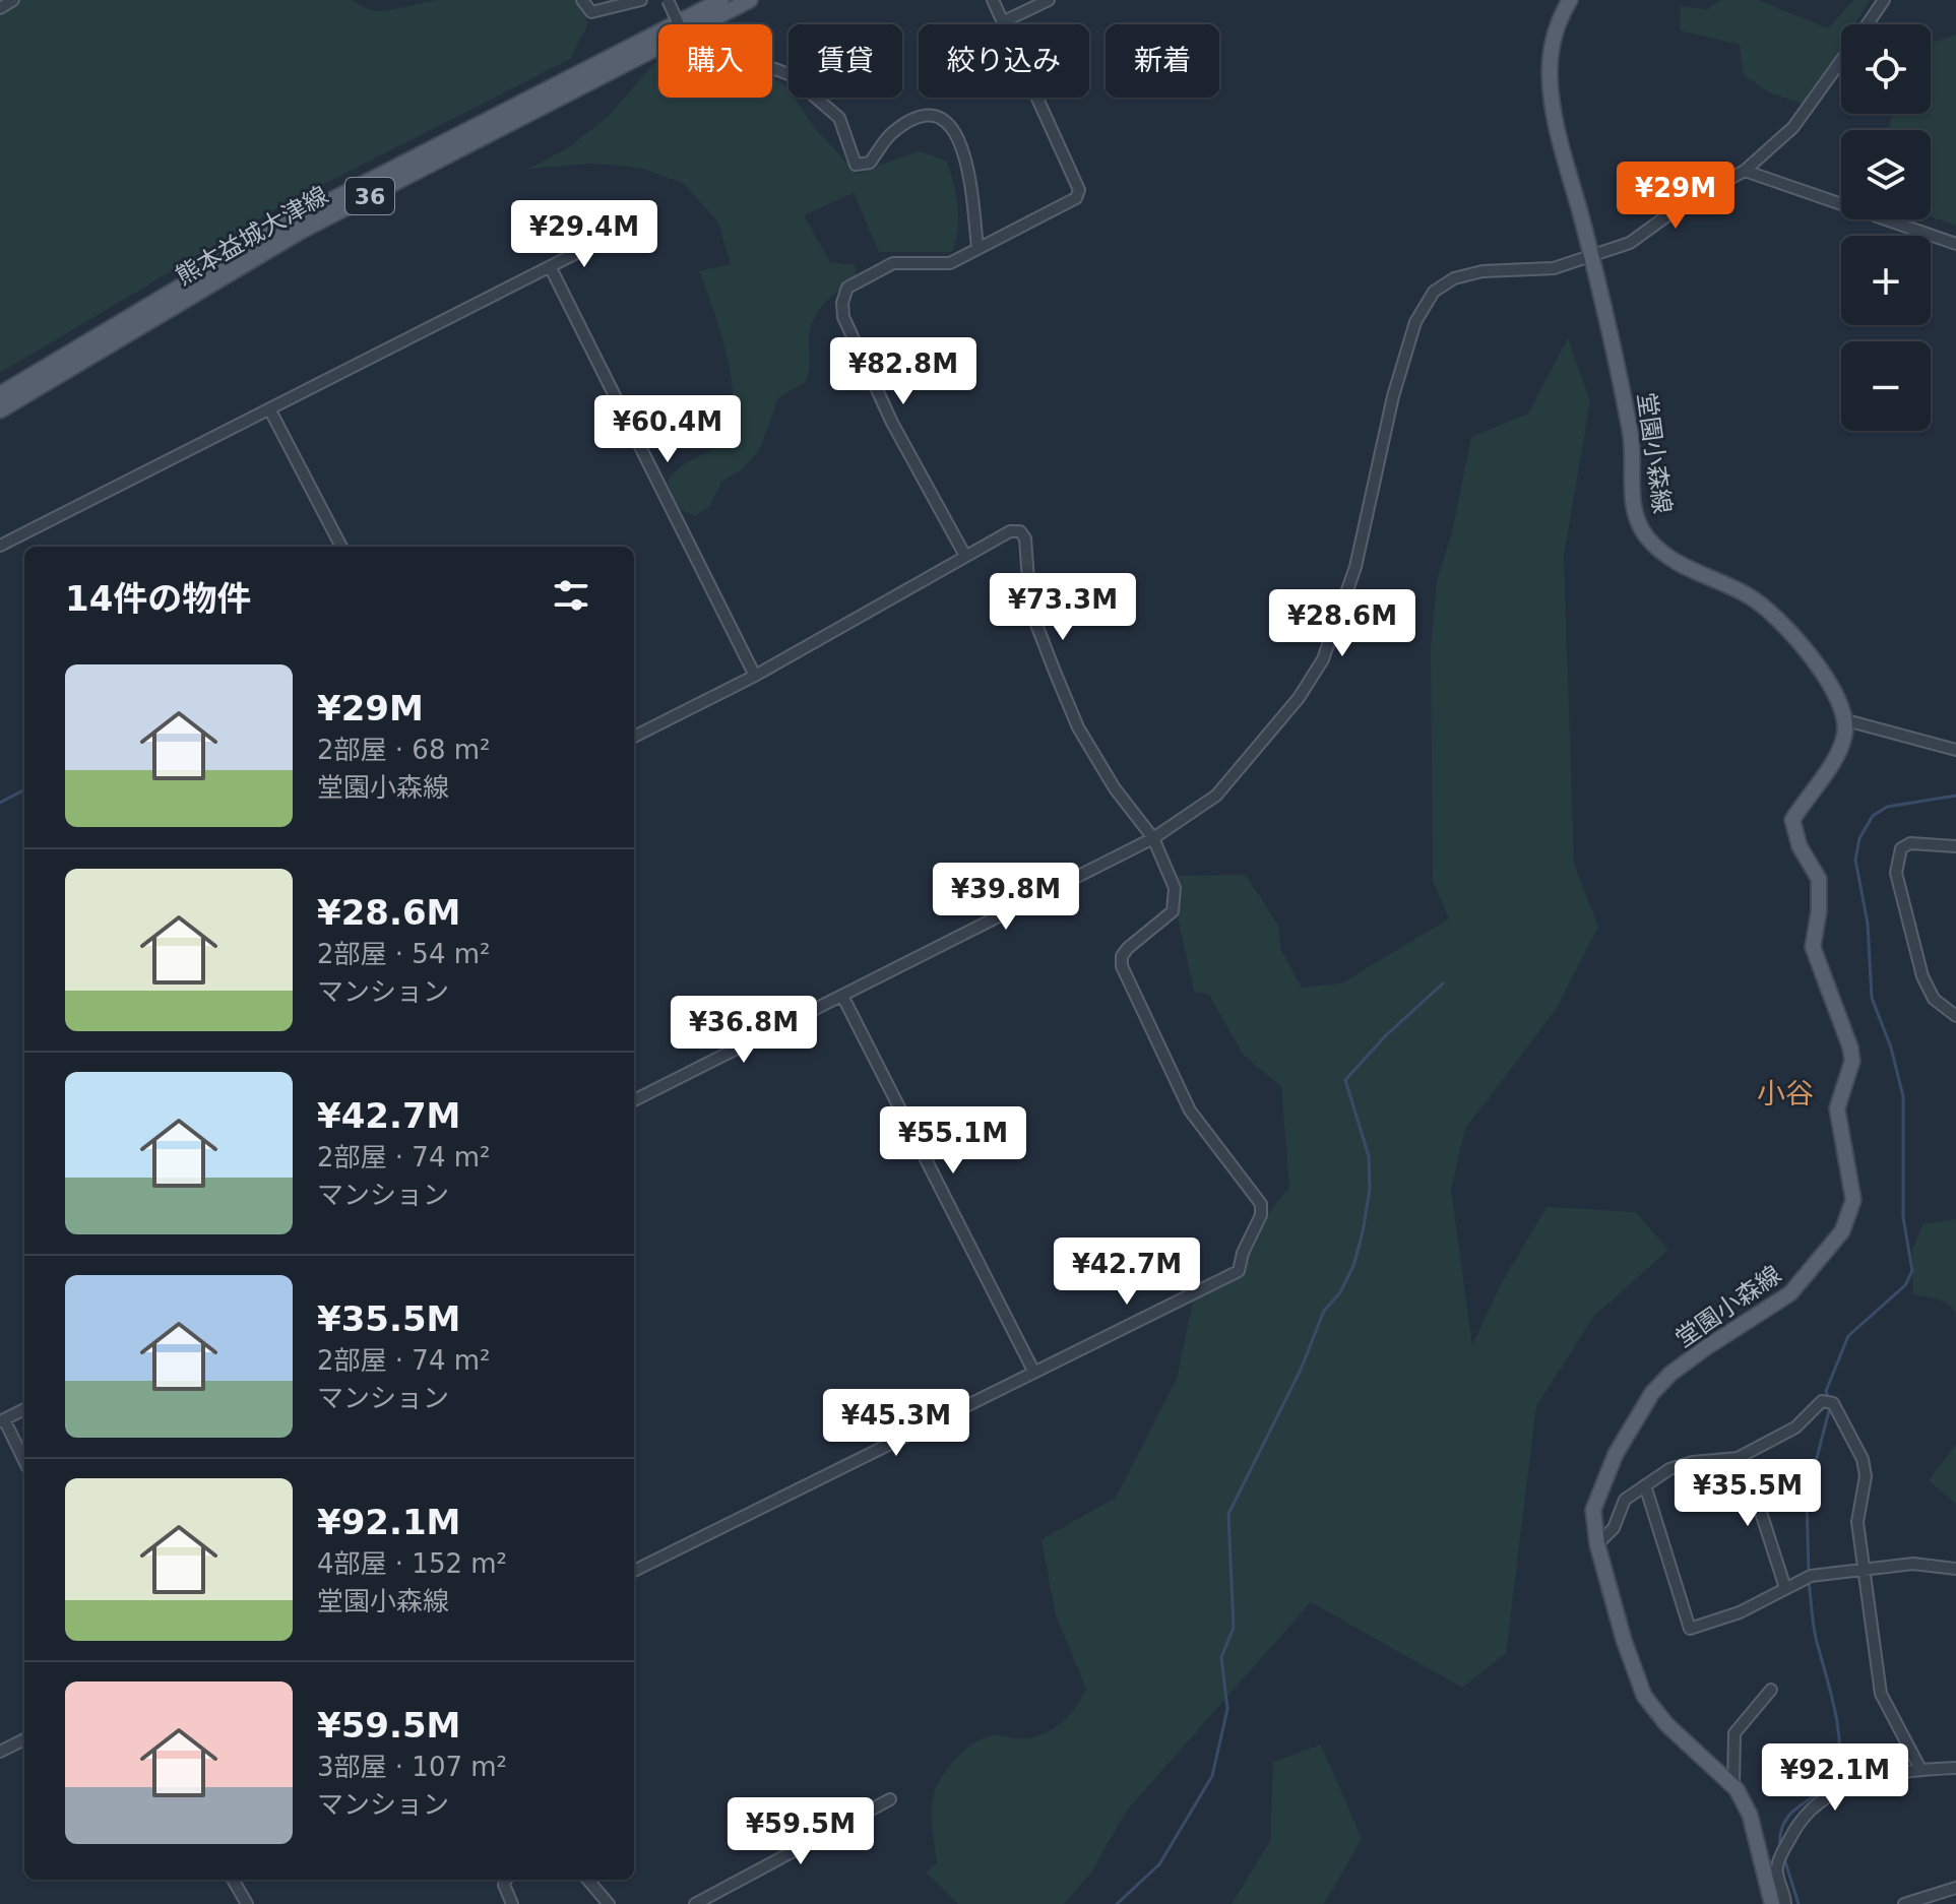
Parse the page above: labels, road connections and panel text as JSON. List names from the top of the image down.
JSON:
{
  "streets": {
    "main road": ["36", "熊本益城大津線", "堂園小森線"]
  },
  "districts": ["小谷"],
  "page": {
    "map_buttons": ["+", "−"],
    "chip": [
      "購入",
      "賃貸",
      "絞り込み",
      "新着"
    ],
    "price": [
      "¥29M",
      "¥29.4M",
      "¥82.8M",
      "¥60.4M",
      "¥73.3M",
      "¥28.6M",
      "¥39.8M",
      "¥36.8M",
      "¥55.1M",
      "¥42.7M",
      "¥45.3M",
      "¥35.5M",
      "¥92.1M",
      "¥59.5M"
    ],
    "heading": "14件の物件",
    "list": [
      {
        "name": "¥29M",
        "note": "2部屋 · 68 m² · 堂園小森線"
      },
      {
        "name": "¥28.6M",
        "note": "2部屋 · 54 m² · マンション"
      },
      {
        "name": "¥42.7M",
        "note": "2部屋 · 74 m² · マンション"
      },
      {
        "name": "¥35.5M",
        "note": "2部屋 · 74 m² · マンション"
      },
      {
        "name": "¥92.1M",
        "note": "4部屋 · 152 m² · 堂園小森線"
      },
      {
        "name": "¥59.5M",
        "note": "3部屋 · 107 m² · マンション"
      }
    ]
  }
}
